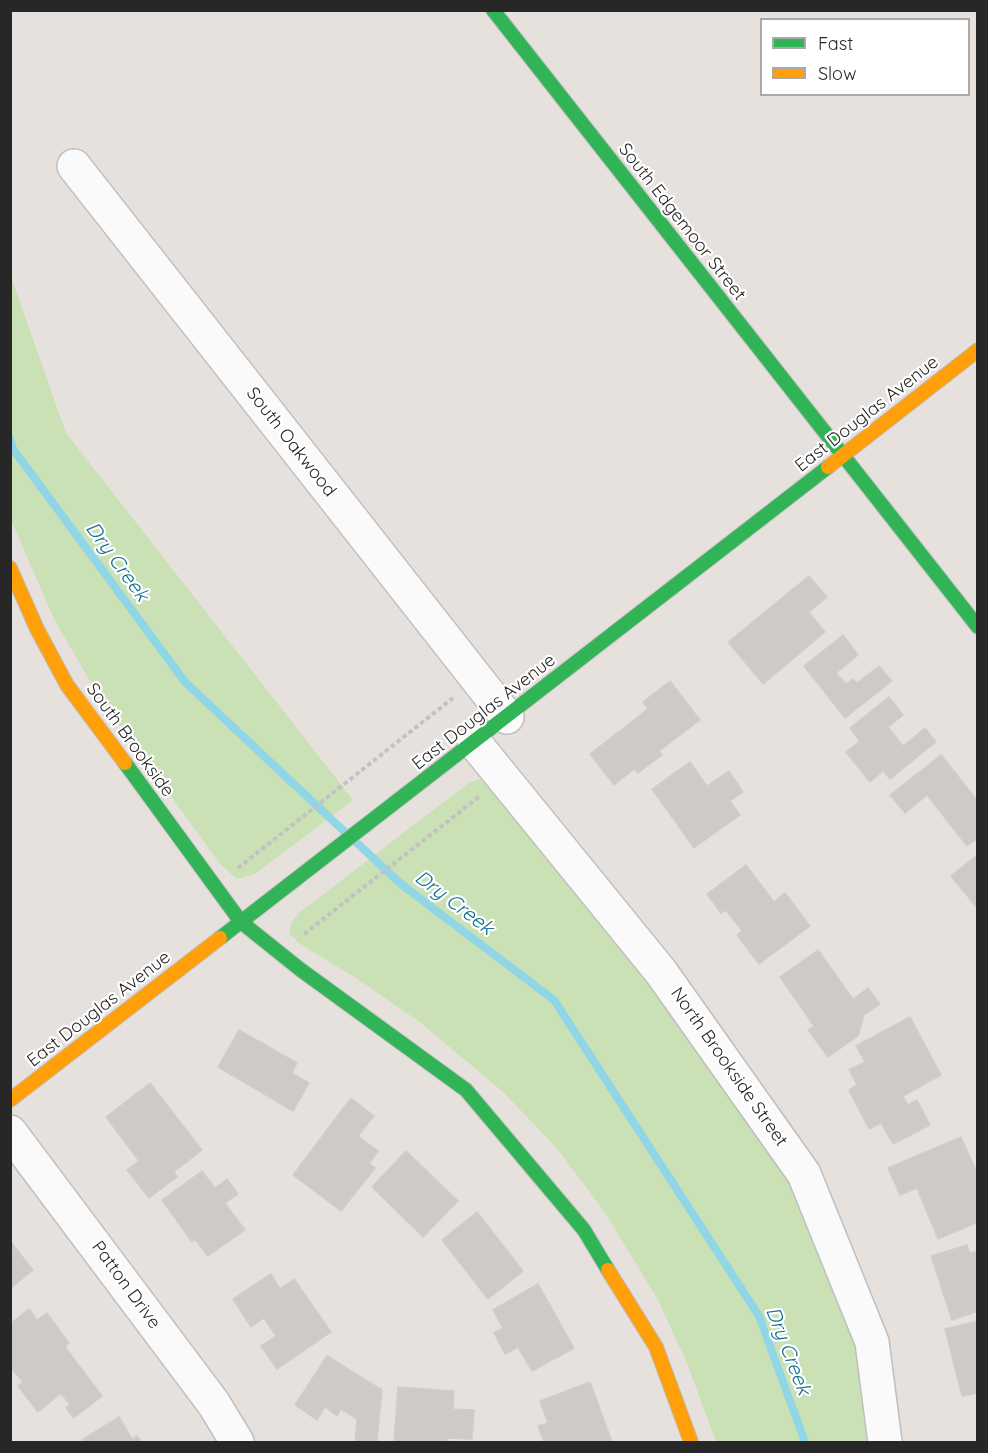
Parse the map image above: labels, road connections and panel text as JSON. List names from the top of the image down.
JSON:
{
  "streets": {
    "street": [
      "South Edgemoor Street",
      "East Douglas Avenue",
      "South Oakwood",
      "South Brookside",
      "North Brookside Street",
      "Patton Drive"
    ]
  },
  "crossings": [
    ["South Edgemoor Street", "East Douglas Avenue"],
    ["East Douglas Avenue", "South Oakwood"],
    ["East Douglas Avenue", "South Brookside"],
    ["East Douglas Avenue", "North Brookside Street"]
  ],
  "water": ["Dry Creek"],
  "legend": ["Fast", "Slow"]
}
